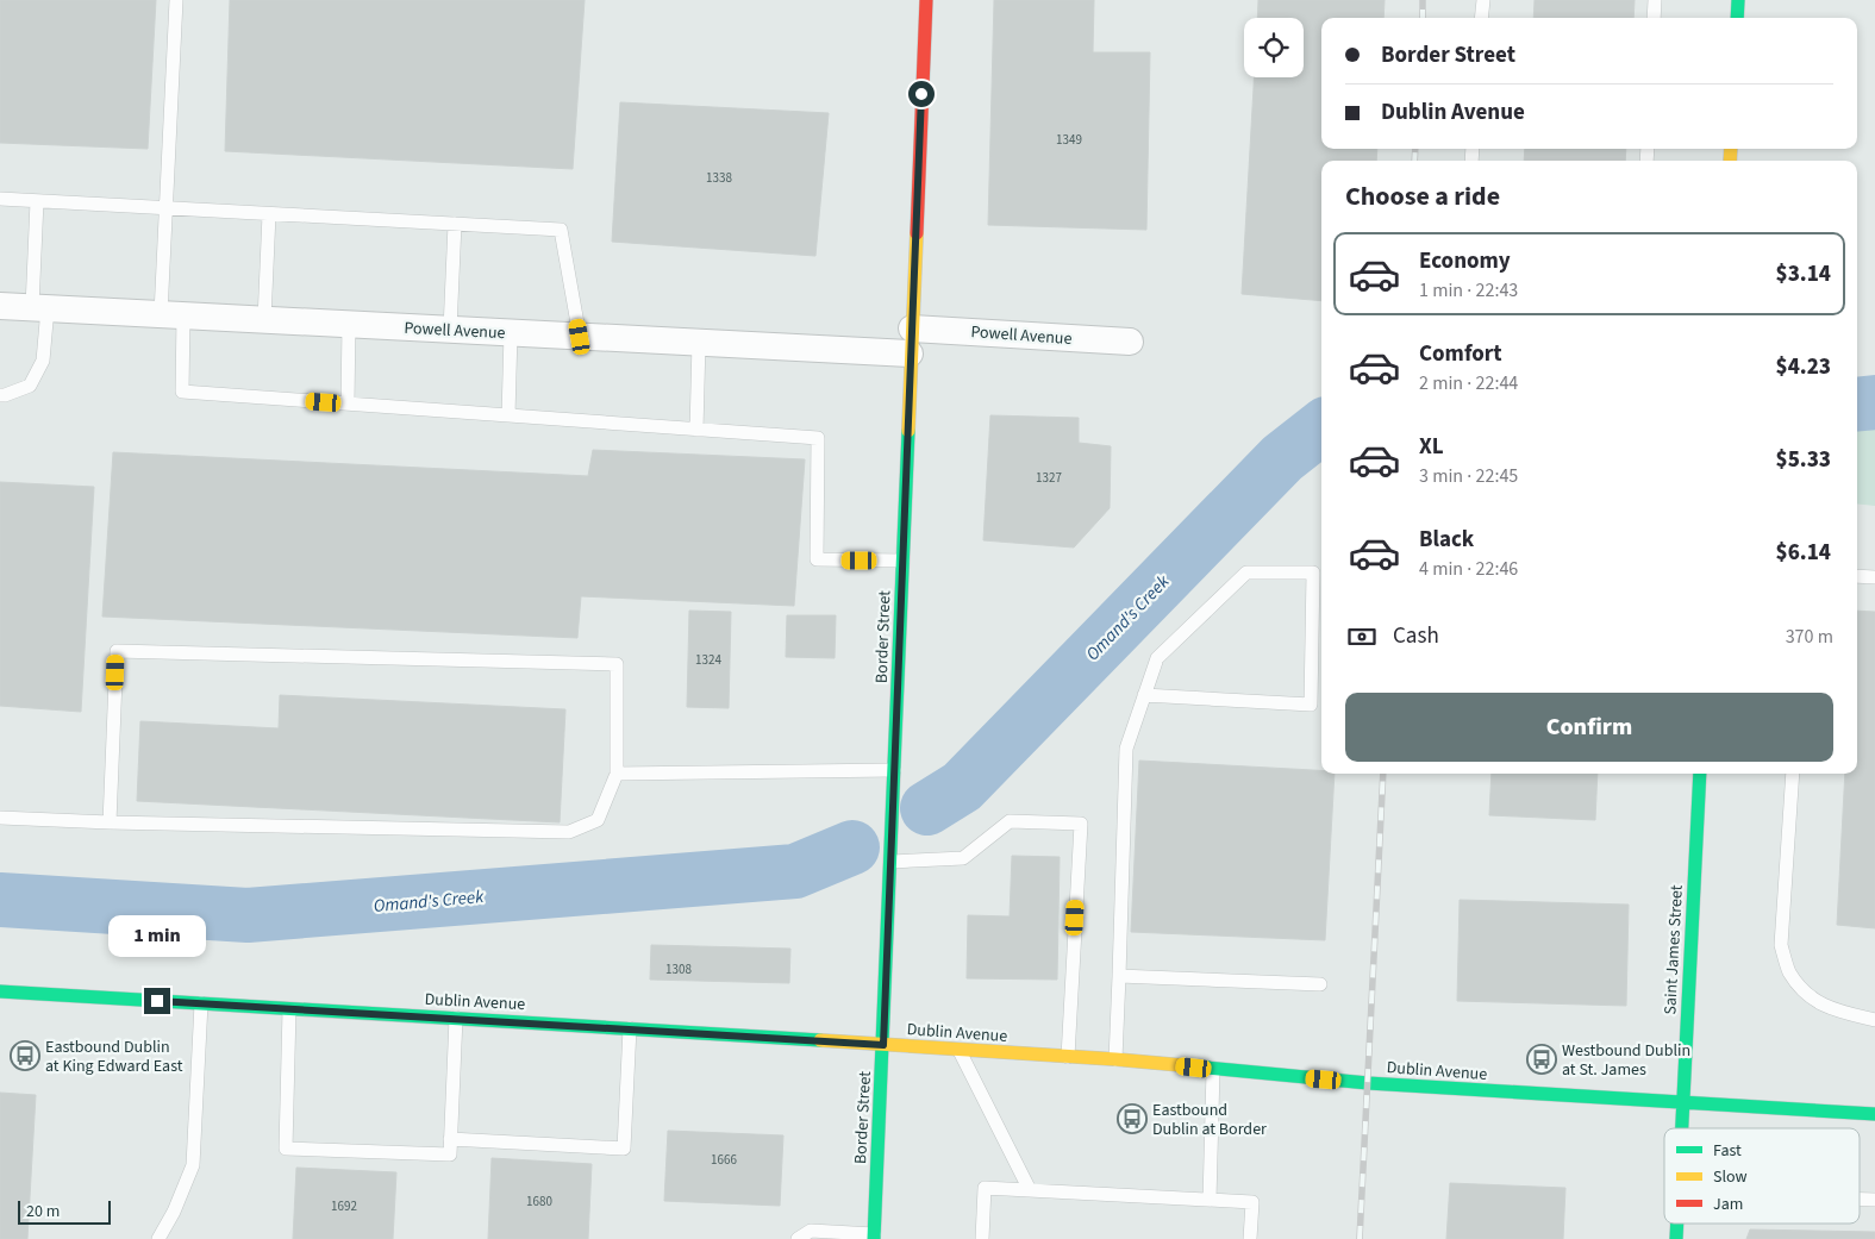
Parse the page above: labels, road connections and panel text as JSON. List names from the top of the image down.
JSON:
{
  "streets": {
    "main road": ["Border Street", "Saint James Street", "Dublin Avenue"],
    "street": ["Powell Avenue"]
  },
  "crossings": [
    ["Powell Avenue", "Border Street"],
    ["Border Street", "Dublin Avenue"],
    ["Saint James Street", "Dublin Avenue"]
  ],
  "water": ["Omand's Creek"],
  "places": {
    "bus stop": ["Eastbound Dublin at King Edward East", "Westbound Dublin at St. James", "Eastbound Dublin at Border"]
  },
  "house_numbers": [
    "1349",
    "1338",
    "1327",
    "1324",
    "1308",
    "1666",
    "1680",
    "1692"
  ],
  "legend": ["Fast", "Slow", "Jam"],
  "scale_bar": "20 m",
  "page": {
    "banner": ["Border Street", "Dublin Avenue"],
    "heading": "Choose a ride",
    "list": [
      {
        "name": "Economy",
        "note": "1 min · 22:43",
        "value": "$3.14"
      },
      {
        "name": "Comfort",
        "note": "2 min · 22:44",
        "value": "$4.23"
      },
      {
        "name": "XL",
        "note": "3 min · 22:45",
        "value": "$5.33"
      },
      {
        "name": "Black",
        "note": "4 min · 22:46",
        "value": "$6.14"
      }
    ],
    "pay": ["Cash", "370 m"],
    "buttons": "Confirm",
    "bubble": "1 min",
    "scale": "20 m"
  }
}
